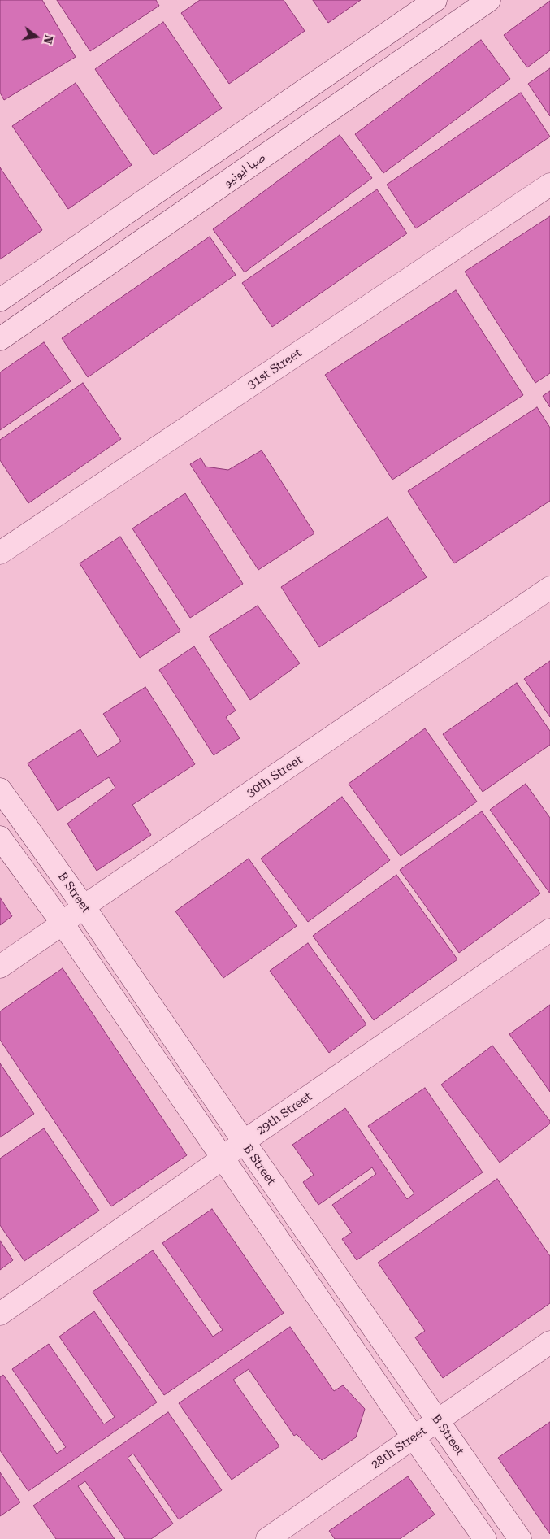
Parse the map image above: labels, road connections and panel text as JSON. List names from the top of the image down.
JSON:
{
  "streets": {
    "street": [
      "صبا ایونیو",
      "31st Street",
      "30th Street",
      "B Street",
      "29th Street",
      "28th Street"
    ]
  },
  "crossings": [
    ["30th Street", "B Street"],
    ["B Street", "29th Street"],
    ["B Street", "28th Street"]
  ],
  "north": "right"
}
